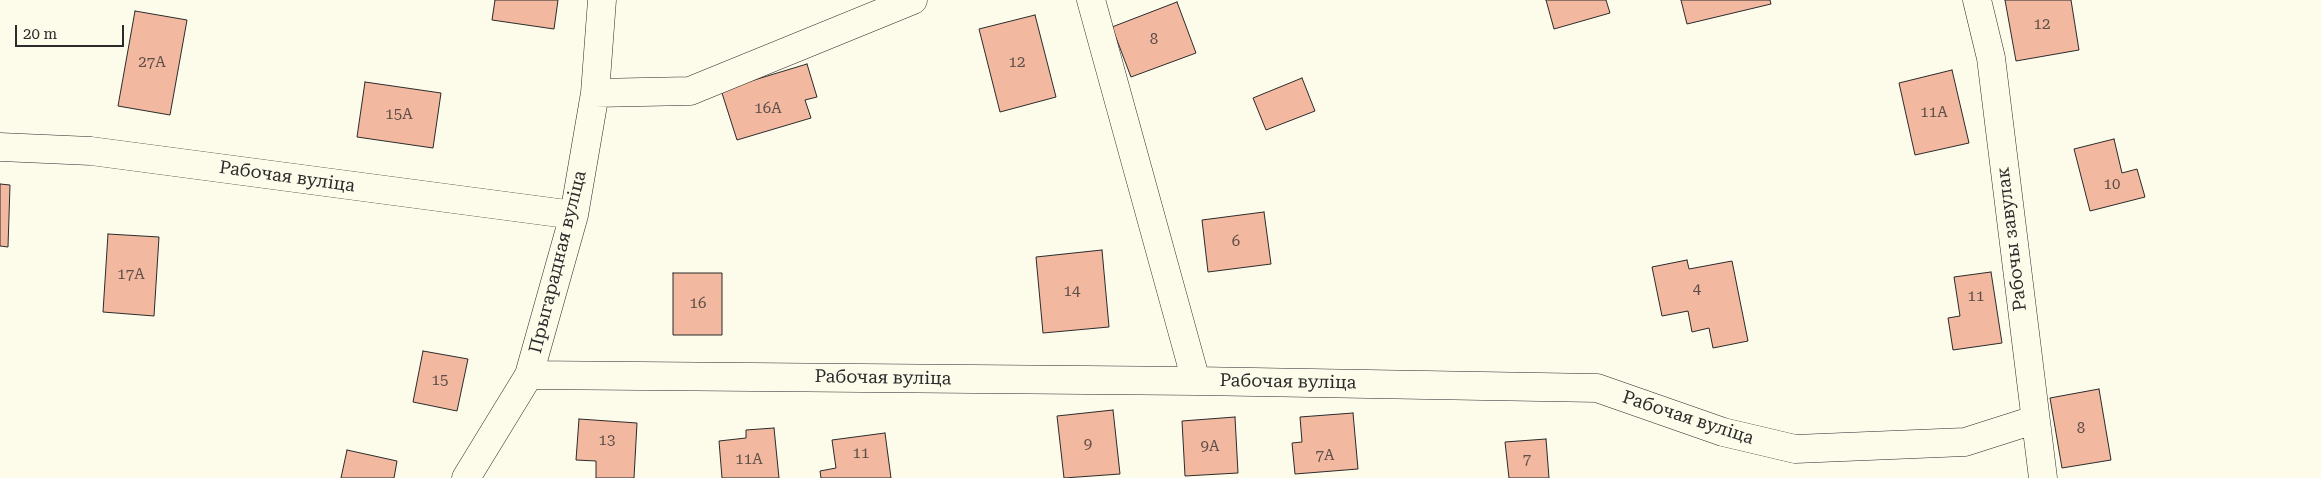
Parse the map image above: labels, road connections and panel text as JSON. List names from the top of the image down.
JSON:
{
  "streets": {
    "street": ["Рабочая вуліца", "Рабочы завулак", "Прыгарадная вуліца"]
  },
  "crossings": [
    ["Рабочая вуліца", "Рабочы завулак"],
    ["Рабочая вуліца", "Прыгарадная вуліца"]
  ],
  "house_numbers": [
    "12",
    "8",
    "27А",
    "12",
    "16А",
    "11А",
    "15А",
    "10",
    "6",
    "17А",
    "4",
    "14",
    "11",
    "16",
    "15",
    "8",
    "13",
    "9",
    "9А",
    "11",
    "7А",
    "11А",
    "7"
  ],
  "scale_bar": "20 m"
}
